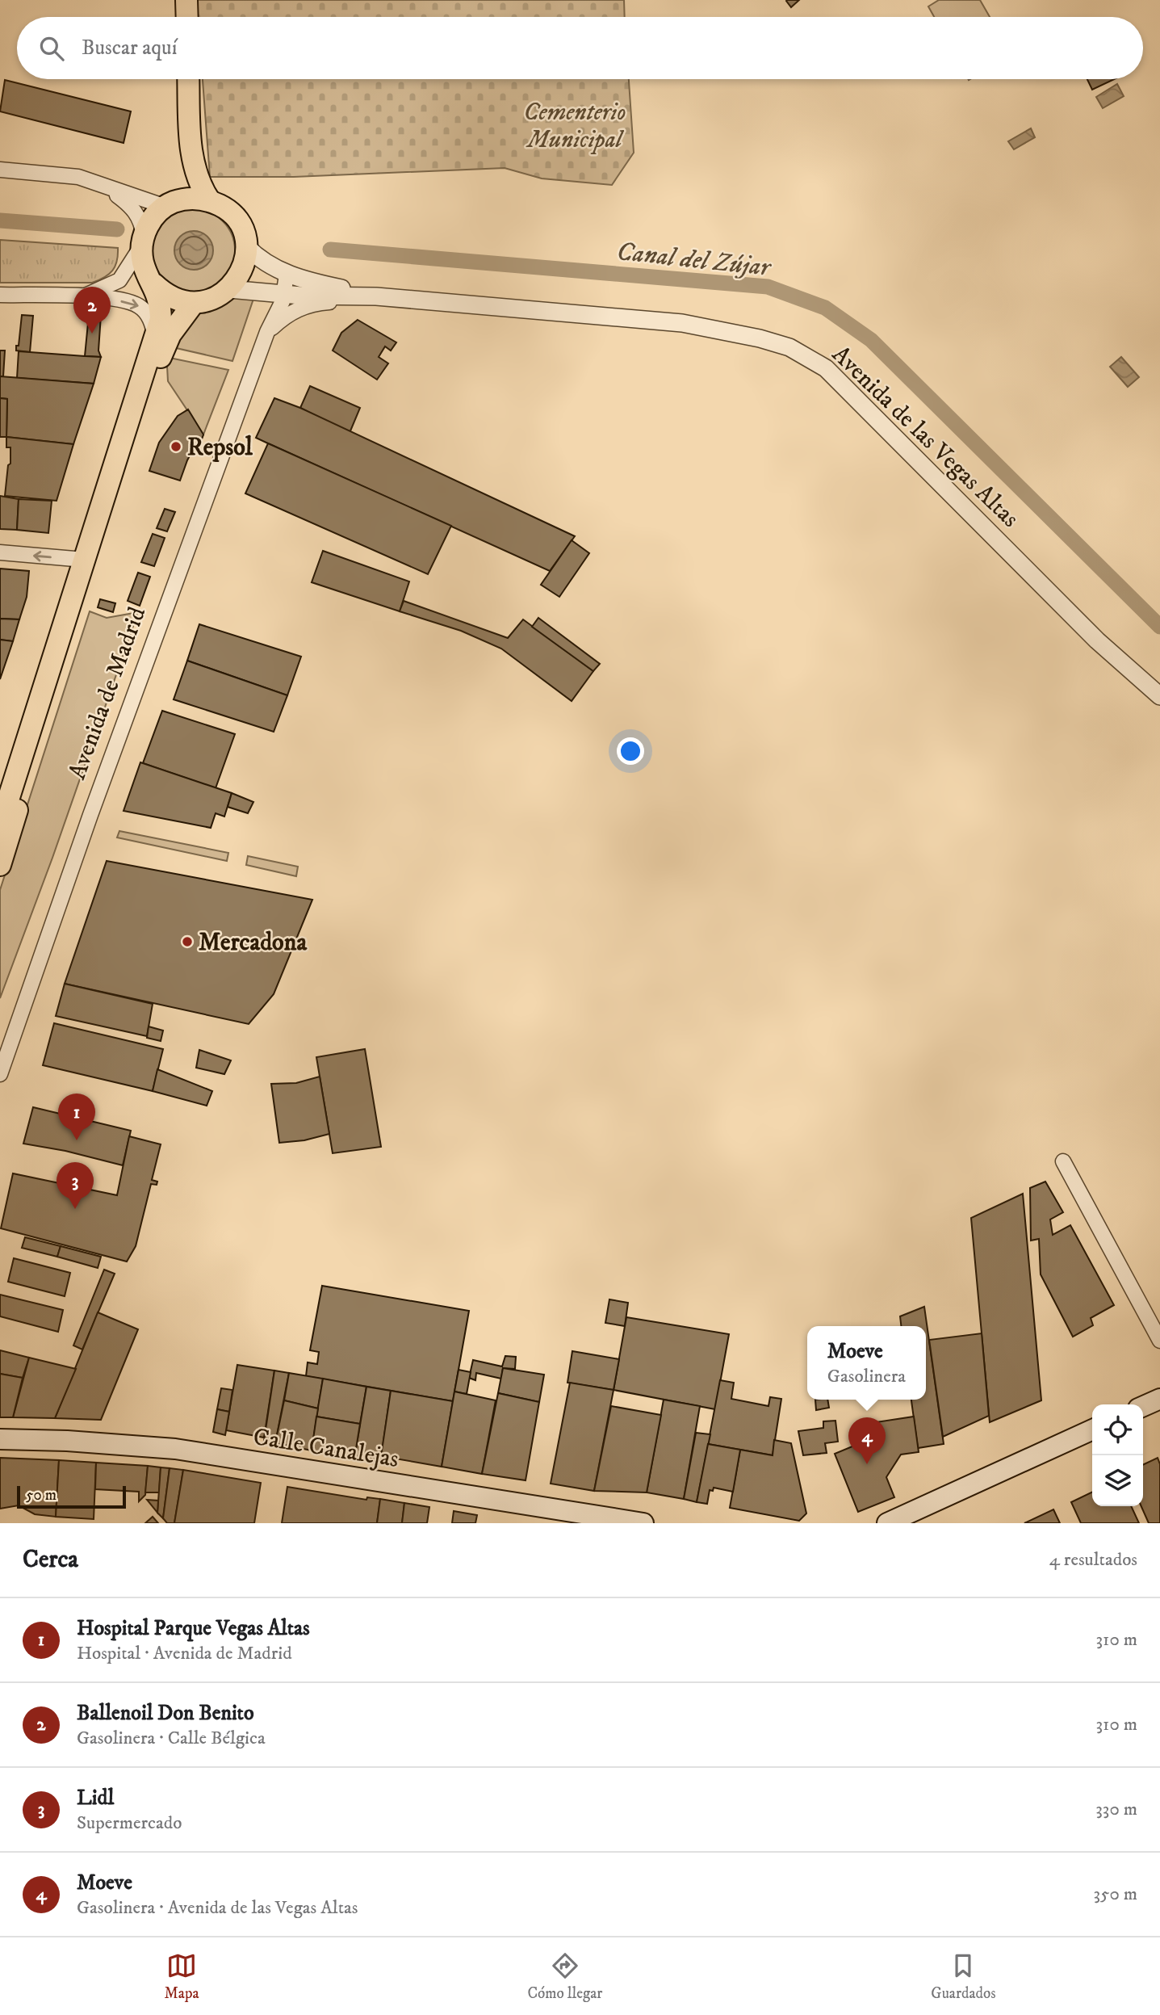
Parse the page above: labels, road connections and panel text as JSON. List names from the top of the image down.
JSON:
{
  "streets": {
    "main road": ["Avenida de Madrid", "Calle Canalejas"],
    "street": ["Avenida de las Vegas Altas"]
  },
  "water": ["Canal del Zújar"],
  "parks": ["Cementerio Municipal"],
  "places": ["Repsol", "Mercadona"],
  "scale_bar": "50 m",
  "page": {
    "search": "Buscar aquí",
    "pins": [
      "2",
      "1",
      "3",
      "4"
    ],
    "popup": ["Moeve", "Gasolinera"],
    "scale": "50 m",
    "heading": ["Cerca", "4 resultados"],
    "list": [
      {
        "mark": "1",
        "name": "Hospital Parque Vegas Altas",
        "note": "Hospital · Avenida de Madrid",
        "value": "310 m"
      },
      {
        "mark": "2",
        "name": "Ballenoil Don Benito",
        "note": "Gasolinera · Calle Bélgica",
        "value": "310 m"
      },
      {
        "mark": "3",
        "name": "Lidl",
        "note": "Supermercado",
        "value": "330 m"
      },
      {
        "mark": "4",
        "name": "Moeve",
        "note": "Gasolinera · Avenida de las Vegas Altas",
        "value": "350 m"
      }
    ],
    "nav": ["Mapa", "Cómo llegar", "Guardados"]
  }
}
